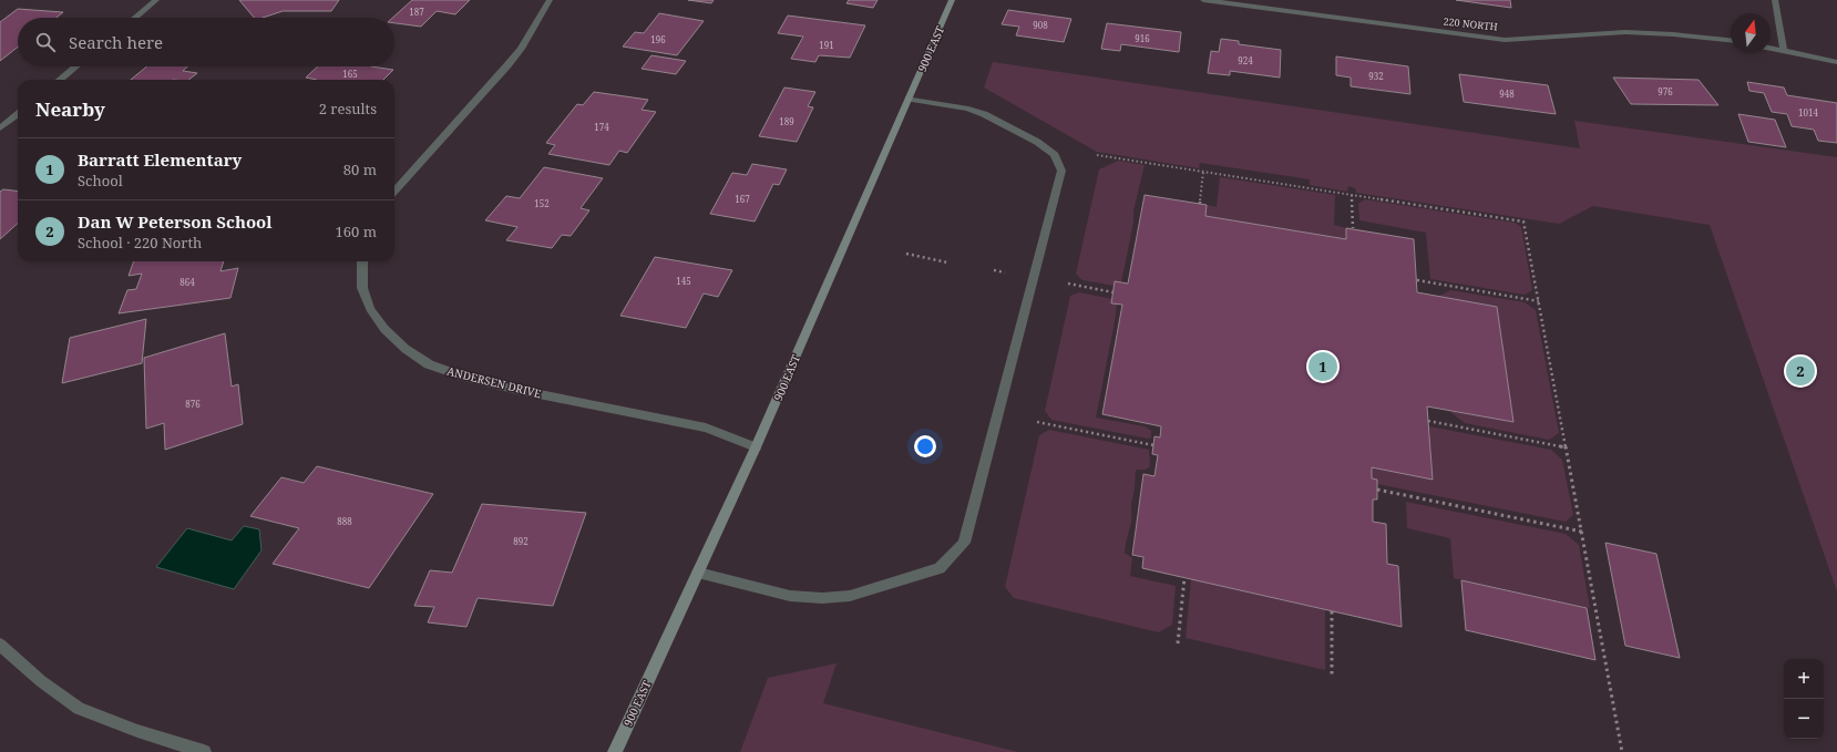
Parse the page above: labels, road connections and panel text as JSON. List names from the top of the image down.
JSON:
{
  "streets": {
    "street": ["220 NORTH", "900 EAST", "ANDERSEN DRIVE"]
  },
  "crossings": [
    ["900 EAST", "ANDERSEN DRIVE"]
  ],
  "house_numbers": [
    "187",
    "908",
    "916",
    "196",
    "191",
    "924",
    "165",
    "932",
    "976",
    "948",
    "1014",
    "189",
    "174",
    "167",
    "152",
    "145",
    "864",
    "876",
    "888",
    "892"
  ],
  "north": "top",
  "page": {
    "search": "Search here",
    "heading": ["Nearby", "2 results"],
    "list": [
      {
        "mark": "1",
        "name": "Barratt Elementary",
        "note": "School",
        "value": "80 m"
      },
      {
        "mark": "2",
        "name": "Dan W Peterson School",
        "note": "School · 220 North",
        "value": "160 m"
      }
    ],
    "pins": ["1", "2"],
    "map_buttons": ["+", "−"]
  }
}
